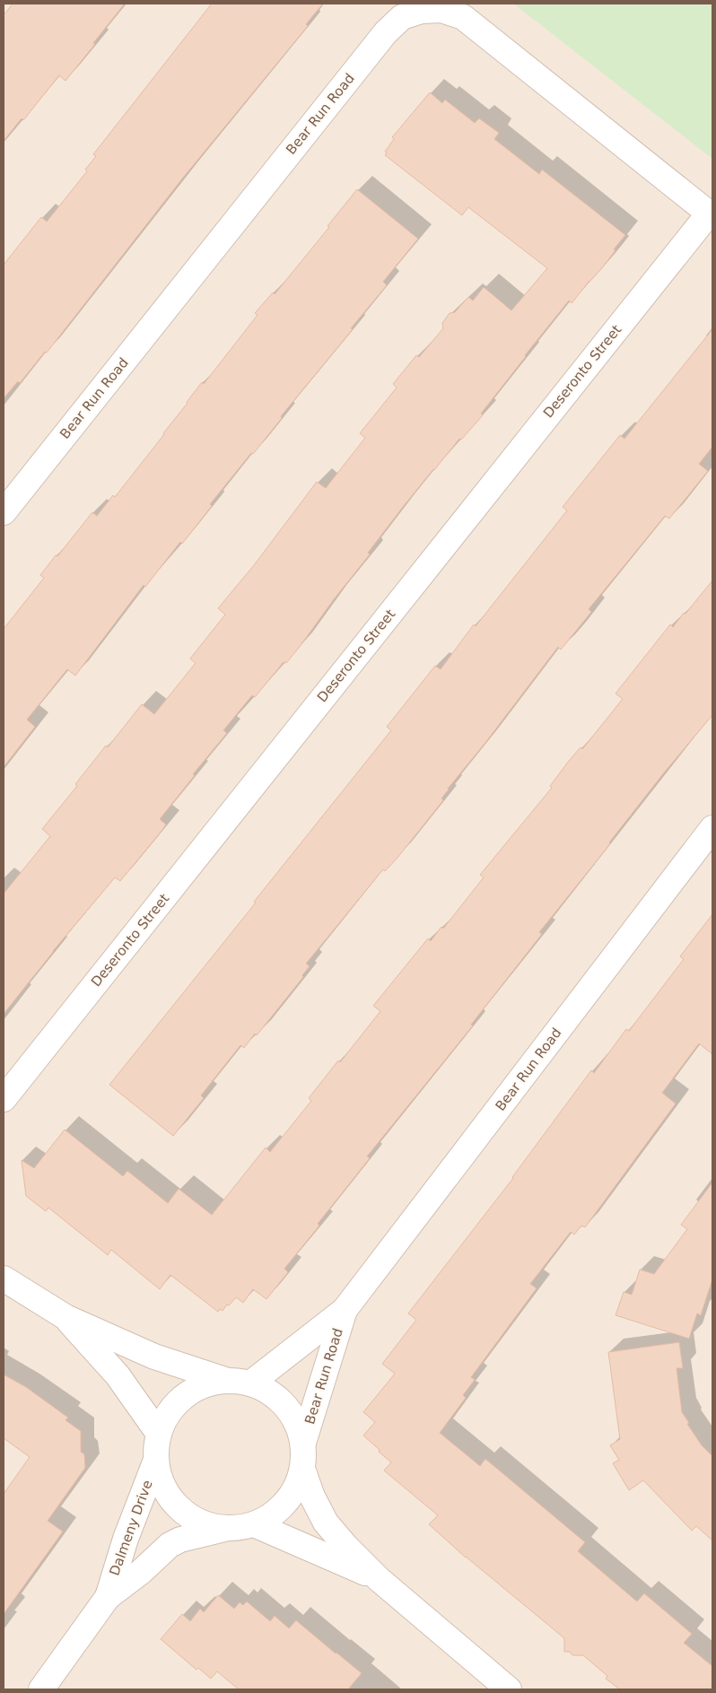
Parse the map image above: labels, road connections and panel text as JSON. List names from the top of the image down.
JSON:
{
  "streets": {
    "street": ["Bear Run Road", "Deseronto Street", "Dalmeny Drive"]
  },
  "crossings": [
    ["Bear Run Road", "Deseronto Street"],
    ["Bear Run Road", "Dalmeny Drive"]
  ]
}
